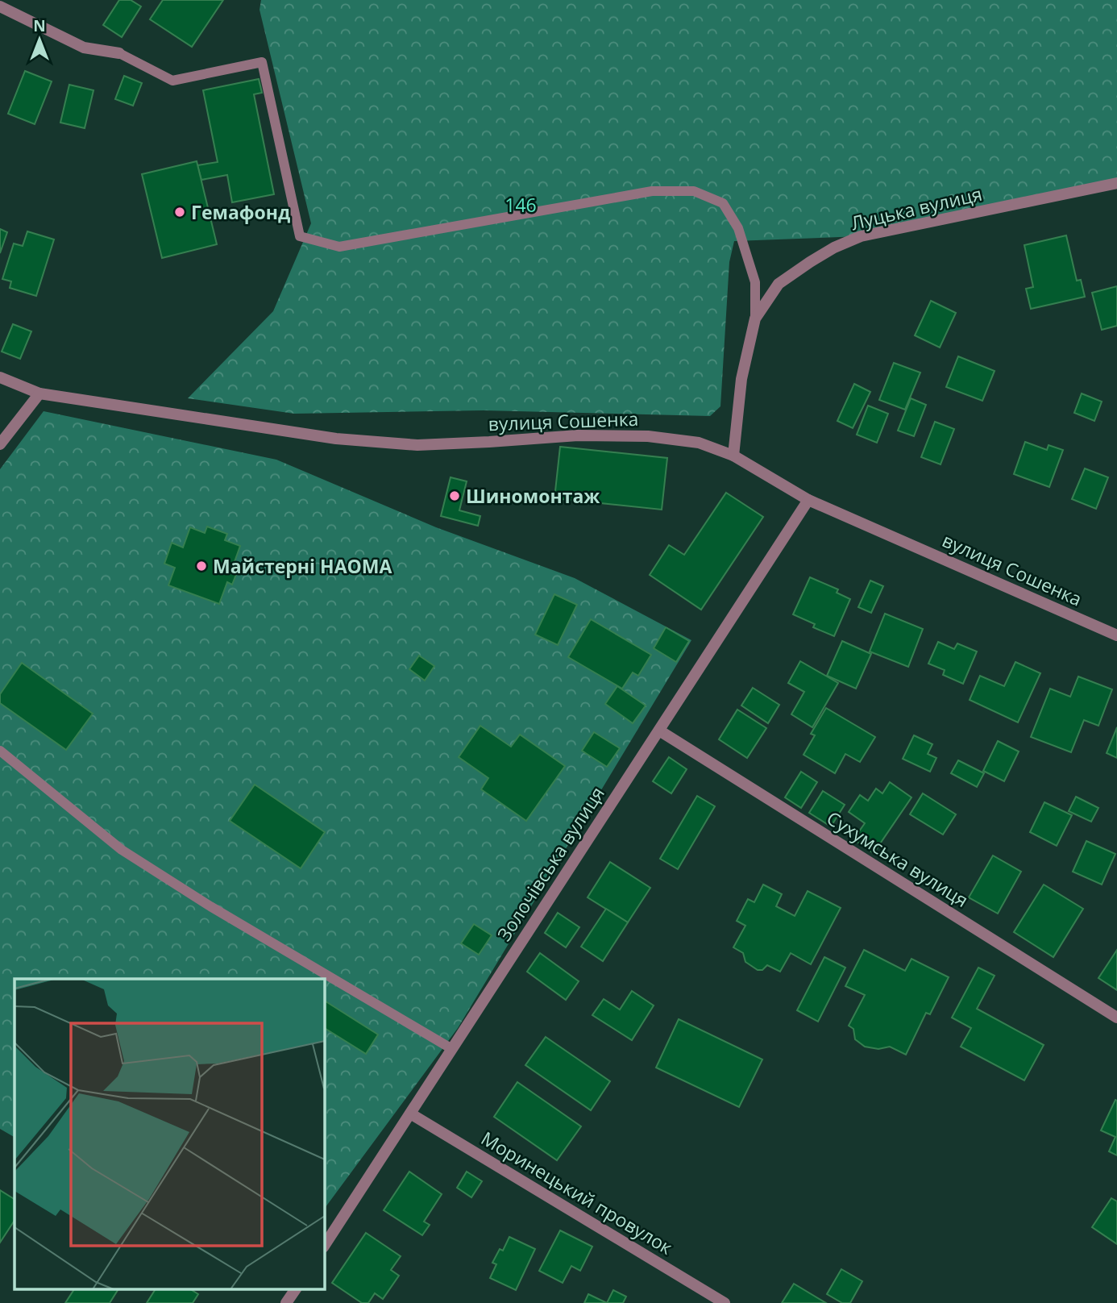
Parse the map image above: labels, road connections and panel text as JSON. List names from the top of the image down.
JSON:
{
  "streets": {
    "street": [
      "Луцька вулиця",
      "вулиця Сошенка",
      "Сухумська вулиця",
      "Золочівська вулиця",
      "Моринецький провулок"
    ]
  },
  "crossings": [
    ["Луцька вулиця", "вулиця Сошенка"],
    ["вулиця Сошенка", "Золочівська вулиця"],
    ["Сухумська вулиця", "Золочівська вулиця"],
    ["Золочівська вулиця", "Моринецький провулок"]
  ],
  "parks": ["146"],
  "places": ["Гемафонд", "Шиномонтаж", "Майстерні НАОМА"],
  "north": "top"
}
